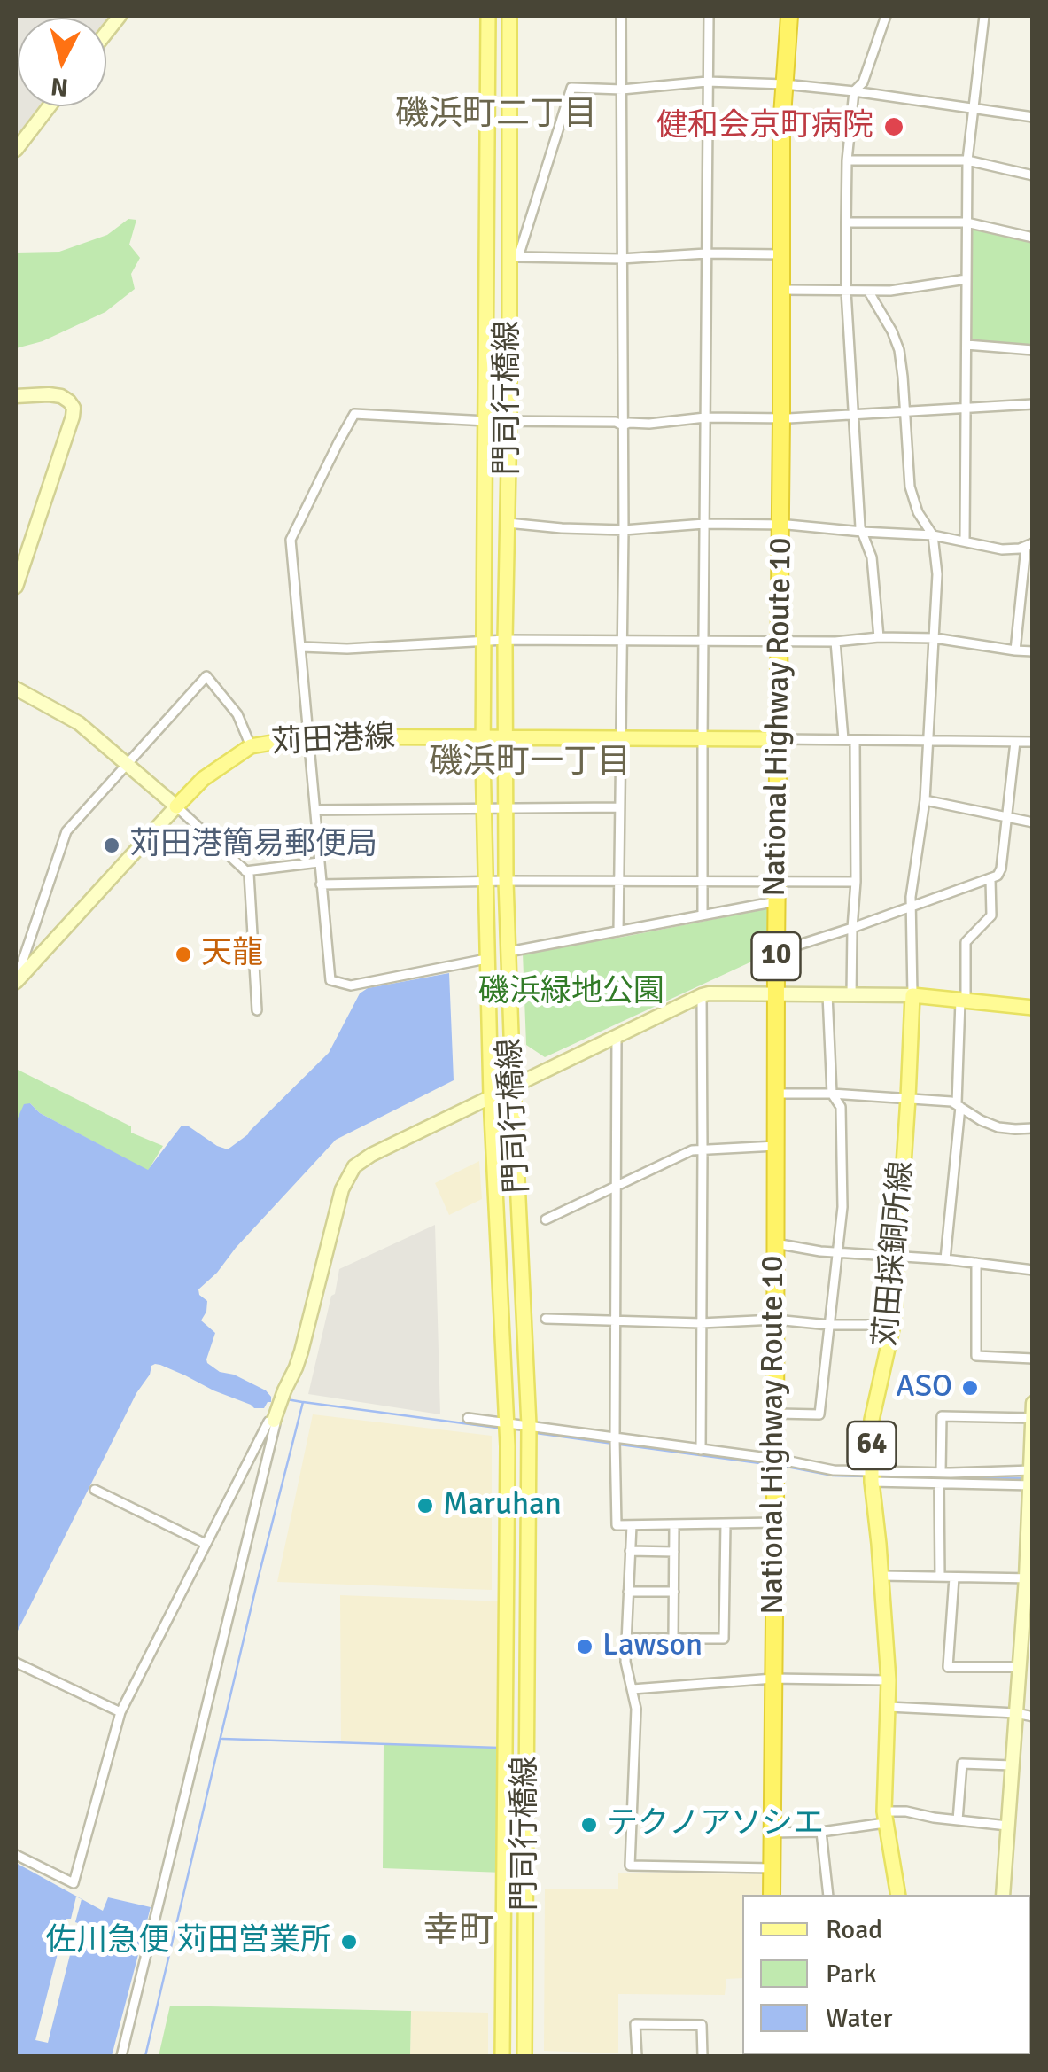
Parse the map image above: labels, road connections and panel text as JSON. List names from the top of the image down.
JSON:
{
  "streets": {
    "highway": ["National Highway Route 10", "10"],
    "main road": [
      "門司行橋線",
      "苅田港線",
      "苅田採銅所線",
      "64"
    ]
  },
  "crossings": [
    ["門司行橋線", "苅田港線"],
    ["National Highway Route 10", "苅田港線"]
  ],
  "districts": ["磯浜町二丁目", "磯浜町一丁目", "幸町"],
  "parks": ["磯浜緑地公園"],
  "places": [
    "健和会京町病院",
    "苅田港簡易郵便局",
    "天龍",
    "ASO",
    "Maruhan",
    "Lawson",
    "テクノアソシエ",
    "佐川急便 苅田営業所"
  ],
  "legend": ["Road", "Park", "Water"],
  "north": "bottom"
}
